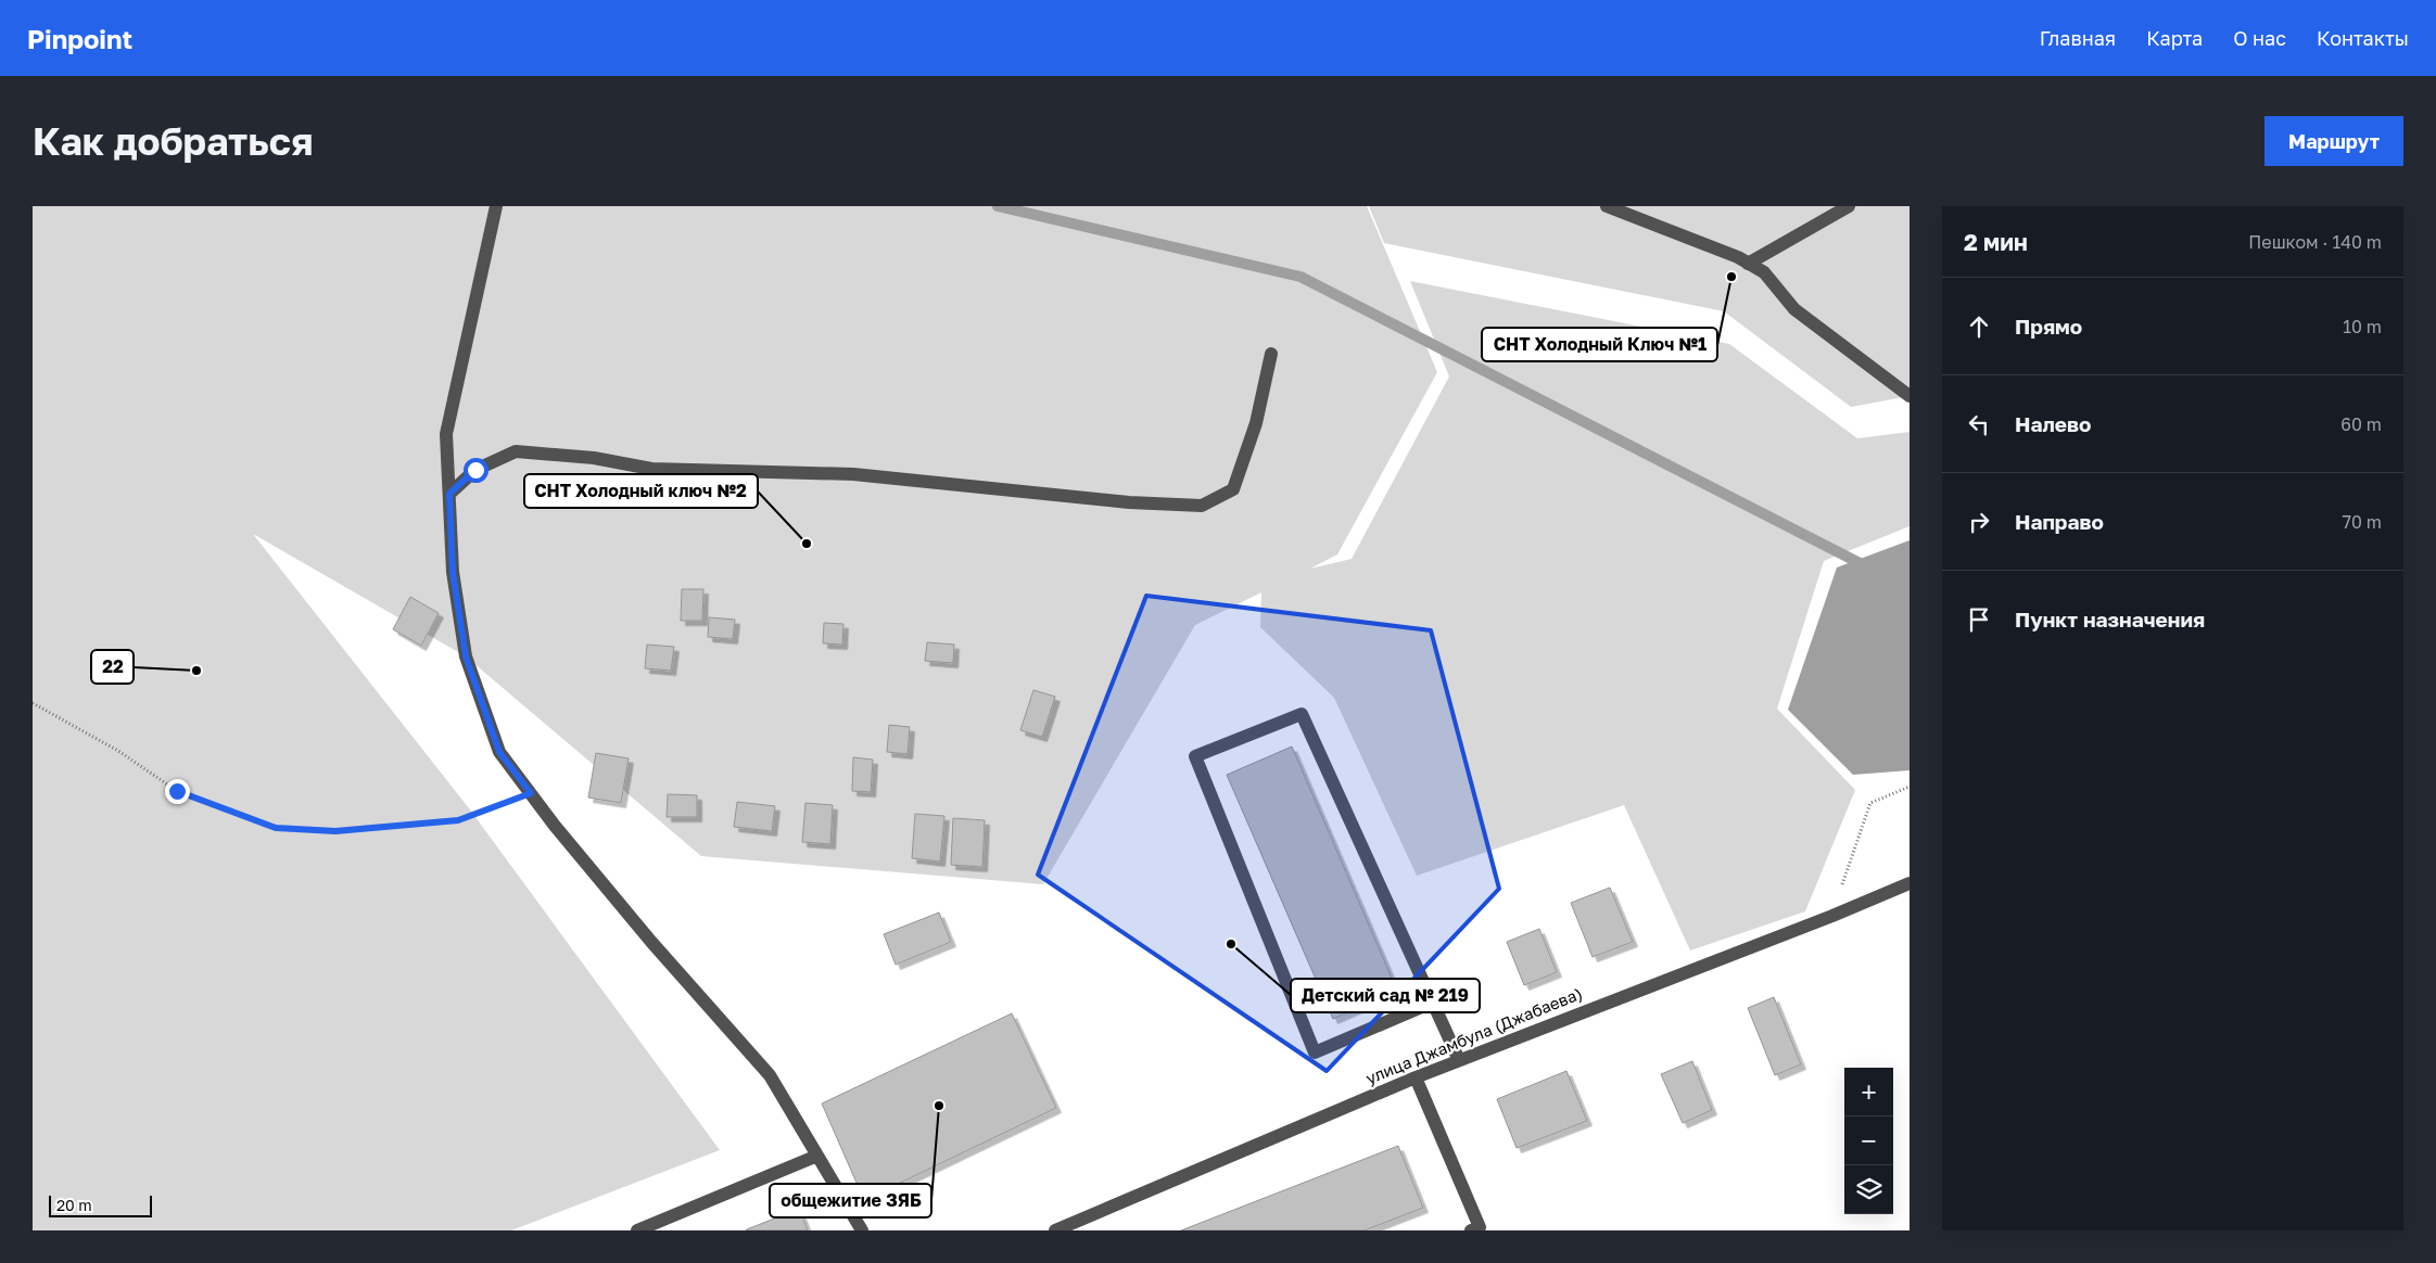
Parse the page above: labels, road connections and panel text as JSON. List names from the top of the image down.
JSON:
{
  "streets": {
    "street": ["улица Джамбула (Джабаева)"]
  },
  "places": [
    "СНТ Холодный Ключ №1",
    "СНТ Холодный ключ №2",
    "22",
    "Детский сад № 219",
    "общежитие ЗЯБ"
  ],
  "scale_bar": "20 m",
  "page": {
    "header": "Pinpoint",
    "nav": [
      "Главная",
      "Карта",
      "О нас",
      "Контакты"
    ],
    "buttons": "Маршрут",
    "title": "Как добраться",
    "heading": ["2 мин", "Пешком · 140 m"],
    "list": [
      ["Прямо", "10 m"],
      ["Налево", "60 m"],
      ["Направо", "70 m"],
      "Пункт назначения"
    ],
    "map_buttons": ["+", "−"],
    "scale": "20 m"
  }
}
